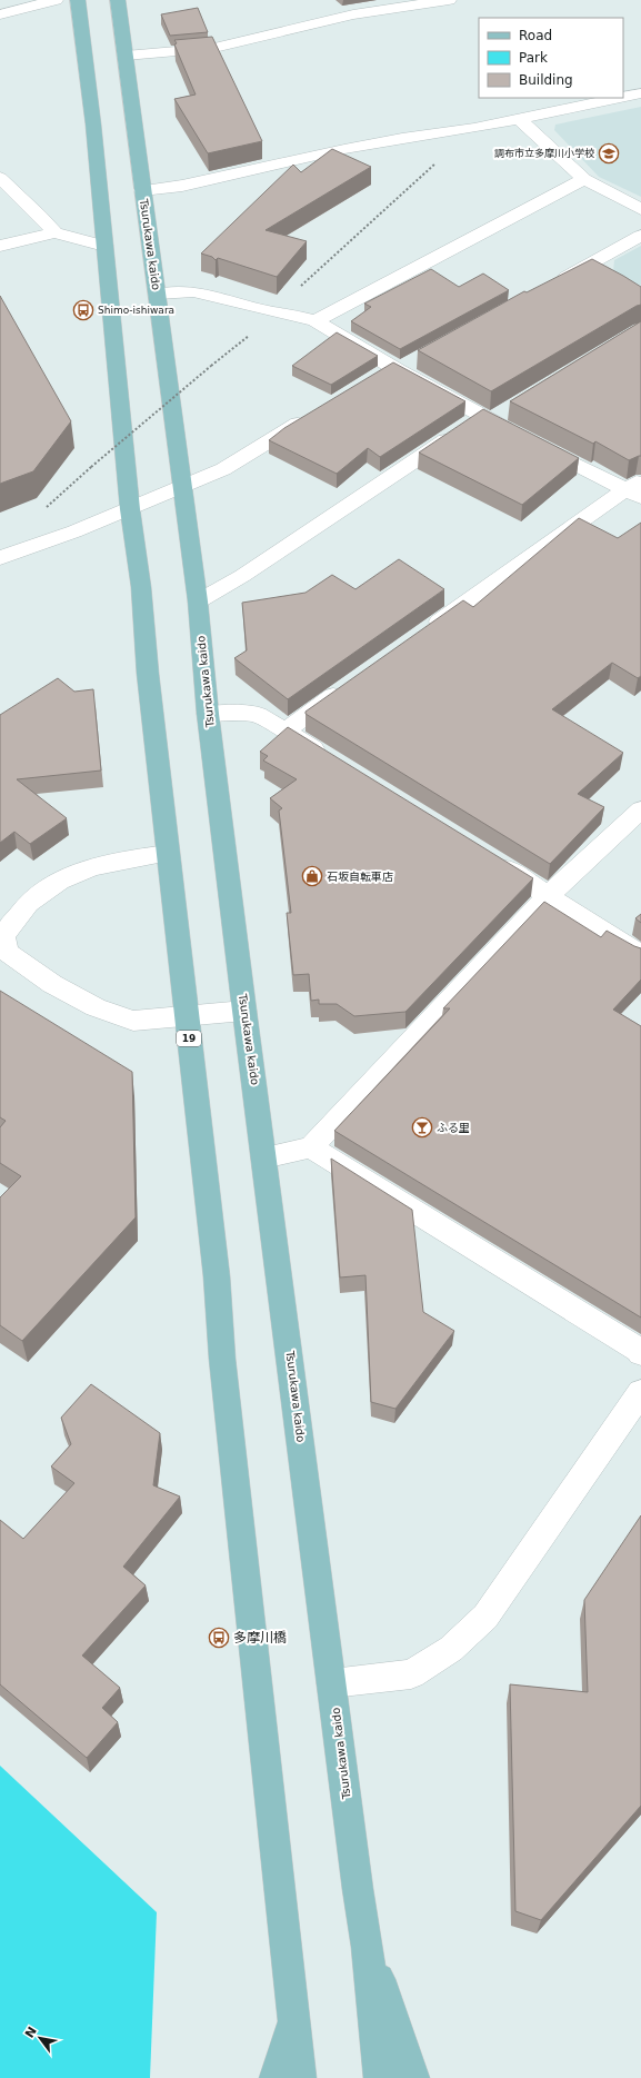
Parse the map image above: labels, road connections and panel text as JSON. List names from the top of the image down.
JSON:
{
  "streets": {
    "main road": ["Tsurukawa kaido", "19"]
  },
  "places": {
    "school or university": ["調布市立多摩川小学校"],
    "bus stop": ["Shimo-ishiwara", "多摩川橋"],
    "shop": ["石坂自転車店"],
    "bar": ["ふる里"]
  },
  "legend": ["Road", "Park", "Building"],
  "north": "top left"
}
